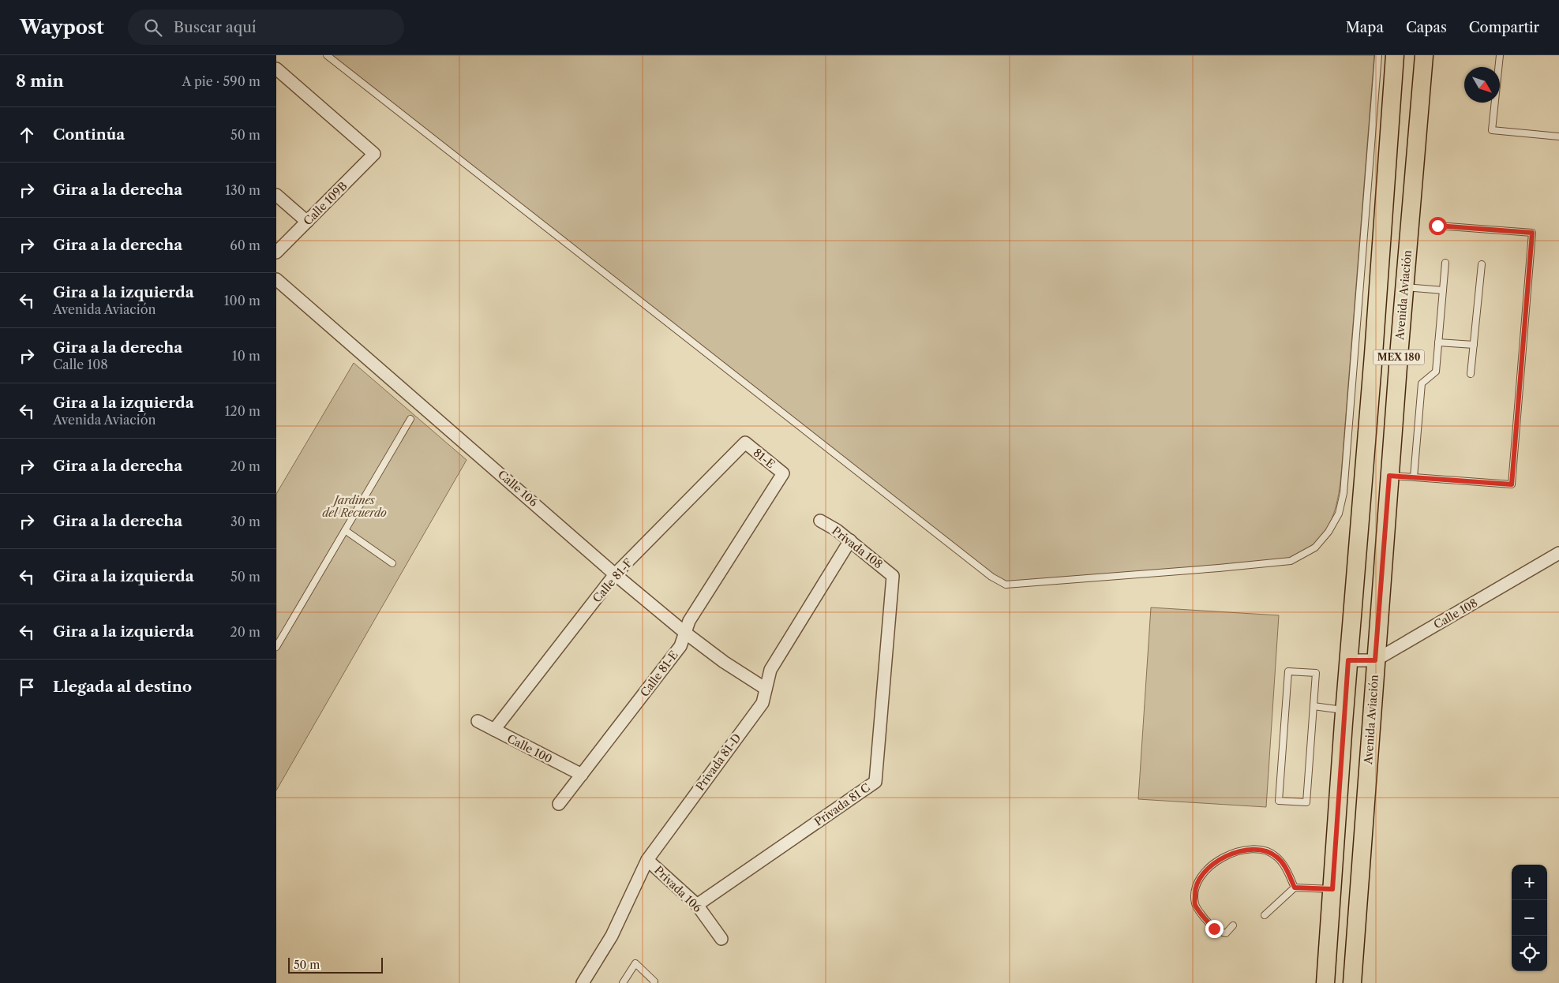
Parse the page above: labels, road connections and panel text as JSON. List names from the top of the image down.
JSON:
{
  "streets": {
    "main road": ["Avenida Aviación", "MEX 180"],
    "street": [
      "Calle 109B",
      "81-E",
      "Calle 106",
      "Privada 108",
      "Calle 81-F",
      "Calle 108",
      "Calle 81-E",
      "Calle 100",
      "Privada 81-D",
      "Privada 81 C",
      "Privada 106"
    ]
  },
  "crossings": [
    ["Avenida Aviación", "Calle 108"],
    ["81-E", "Calle 81-F"],
    ["81-E", "Calle 81-E"],
    ["Calle 106", "Calle 81-F"],
    ["Calle 106", "Calle 81-E"],
    ["Calle 106", "Privada 81-D"],
    ["Privada 108", "Privada 81-D"],
    ["Privada 108", "Privada 81 C"],
    ["Calle 81-F", "Calle 100"],
    ["Calle 81-E", "Calle 100"],
    ["Privada 81-D", "Privada 106"],
    ["Privada 81 C", "Privada 106"]
  ],
  "parks": ["Jardines del Recuerdo"],
  "scale_bar": "50 m",
  "north": "bottom right",
  "page": {
    "header": "Waypost",
    "search": "Buscar aquí",
    "nav": ["Mapa", "Capas", "Compartir"],
    "heading": ["8 min", "A pie · 590 m"],
    "list": [
      ["Continúa", "50 m"],
      ["Gira a la derecha", "130 m"],
      ["Gira a la derecha", "60 m"],
      ["Gira a la izquierda", "Avenida Aviación", "100 m"],
      ["Gira a la derecha", "Calle 108", "10 m"],
      ["Gira a la izquierda", "Avenida Aviación", "120 m"],
      ["Gira a la derecha", "20 m"],
      ["Gira a la derecha", "30 m"],
      ["Gira a la izquierda", "50 m"],
      ["Gira a la izquierda", "20 m"],
      "Llegada al destino"
    ],
    "map_buttons": ["+", "−"],
    "scale": "50 m"
  }
}
